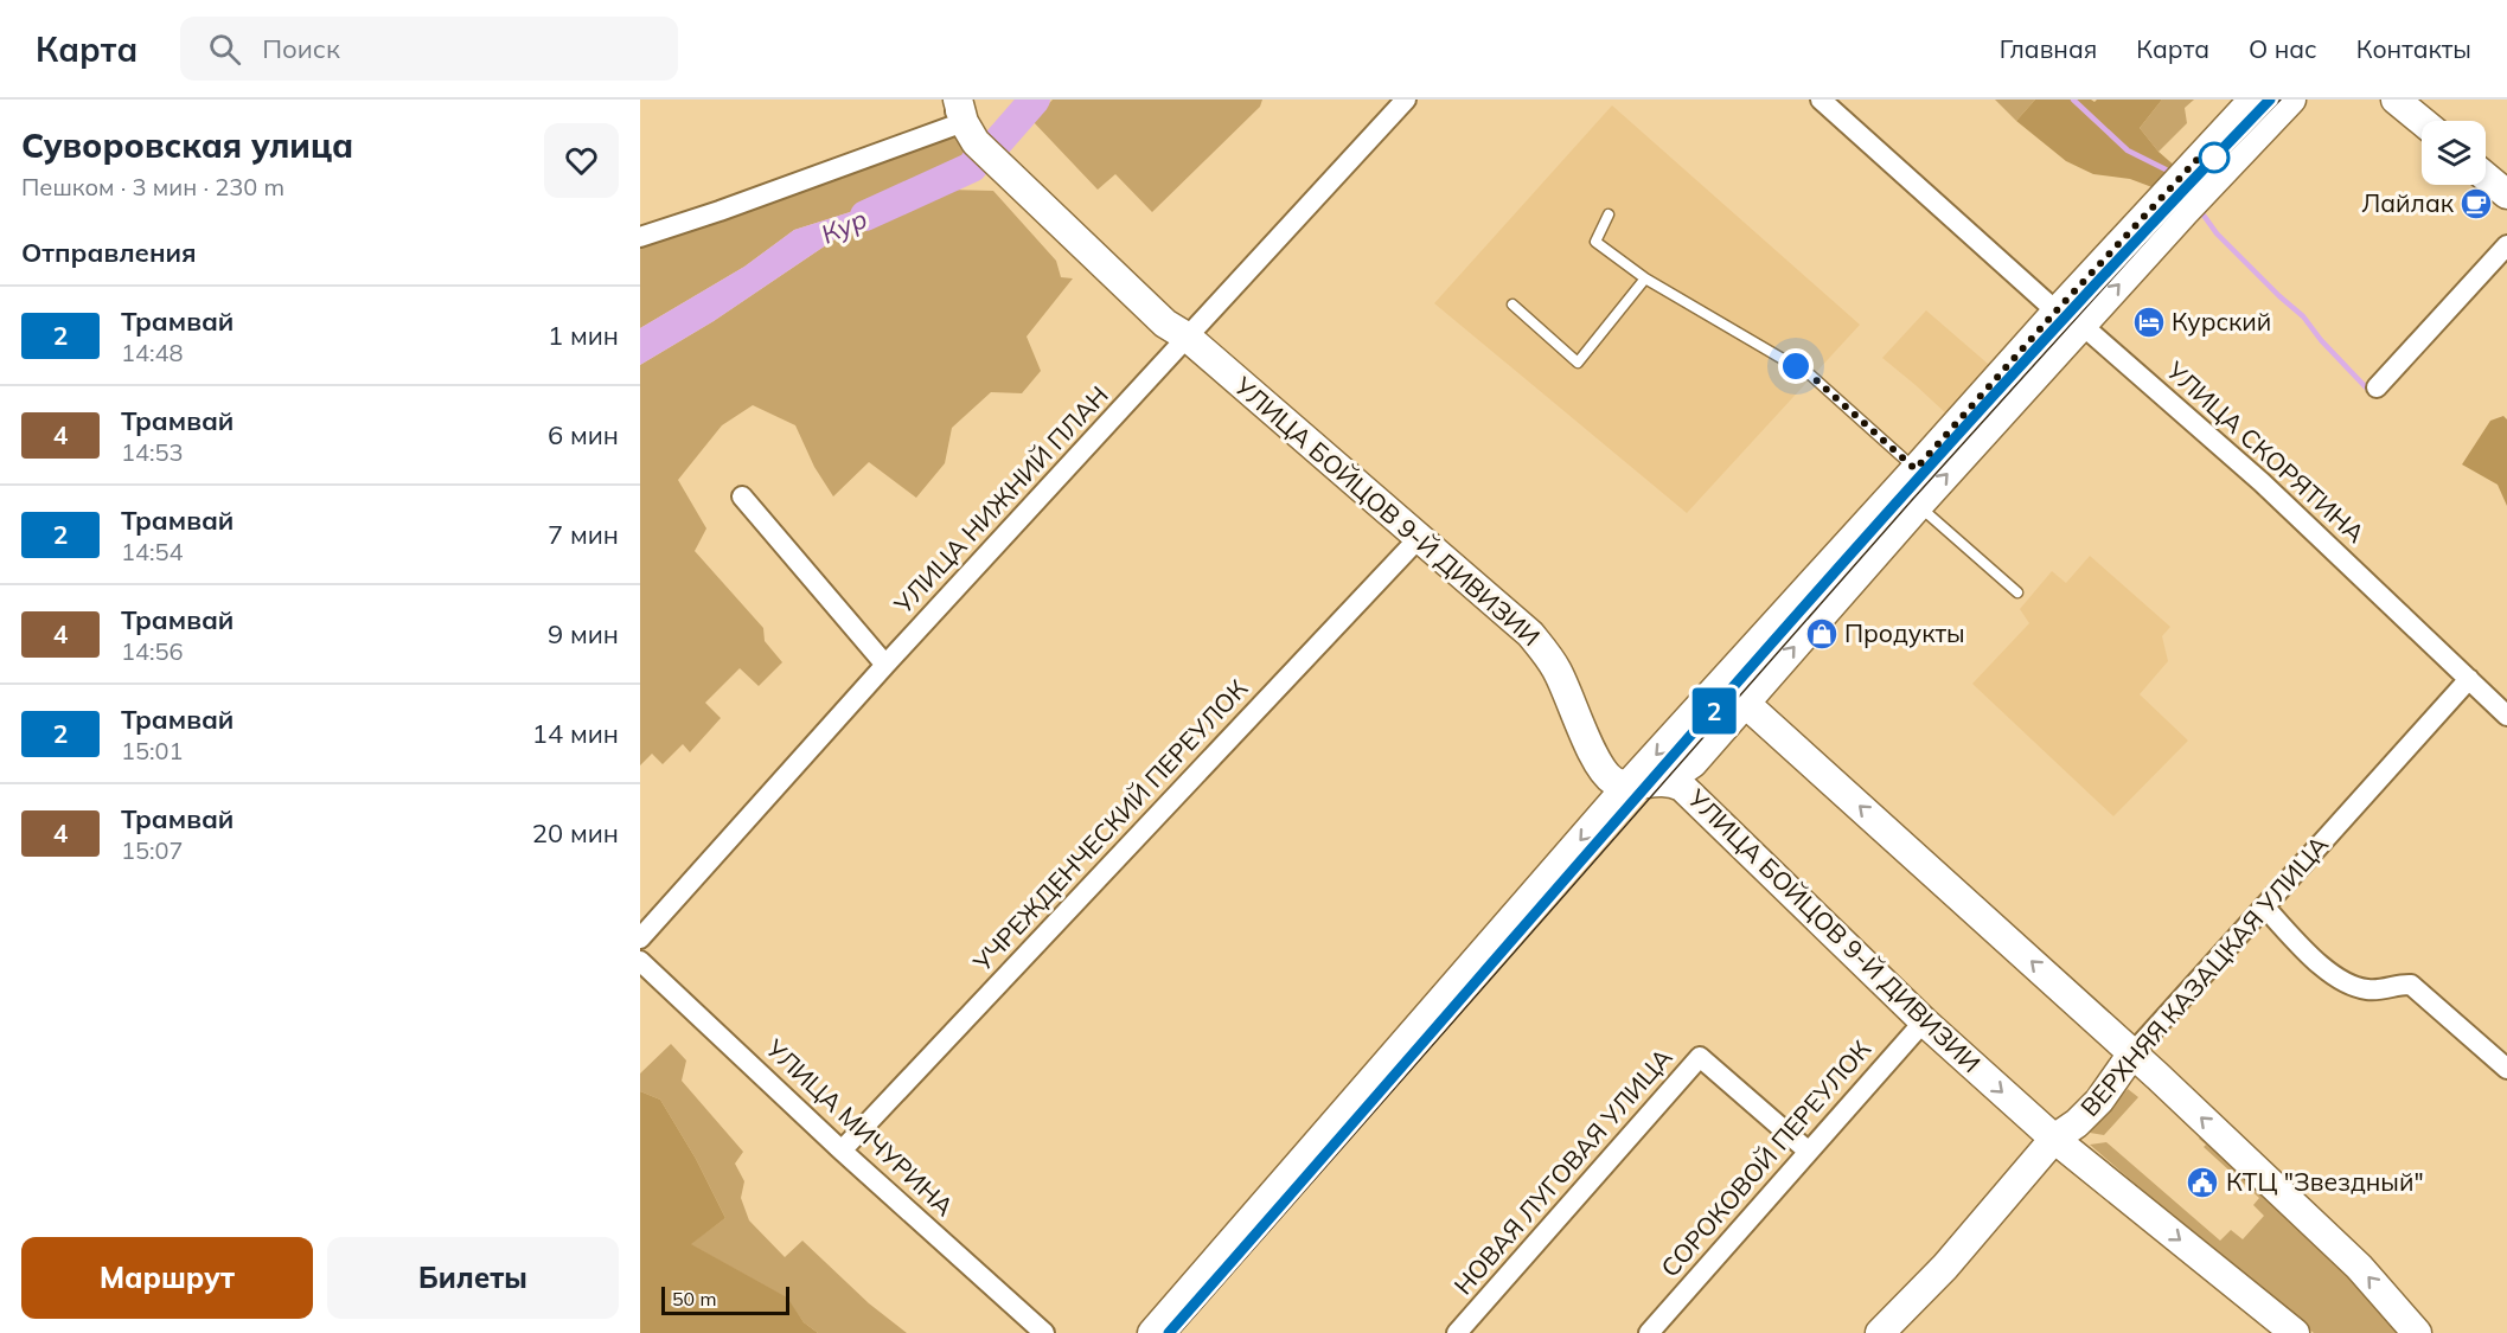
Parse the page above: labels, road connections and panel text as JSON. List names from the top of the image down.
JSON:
{
  "streets": {
    "street": [
      "УЛИЦА СКОРЯТИНА",
      "УЛИЦА НИЖНИЙ ПЛАН",
      "УЛИЦА БОЙЦОВ 9-Й ДИВИЗИИ",
      "УЧРЕЖДЕНЧЕСКИЙ ПЕРЕУЛОК",
      "ВЕРХНЯЯ КАЗАЦКАЯ УЛИЦА",
      "УЛИЦА МИЧУРИНА",
      "СОРОКОВОЙ ПЕРЕУЛОК",
      "НОВАЯ ЛУГОВАЯ УЛИЦА"
    ]
  },
  "crossings": [
    ["УЛИЦА СКОРЯТИНА", "ВЕРХНЯЯ КАЗАЦКАЯ УЛИЦА"],
    ["УЛИЦА НИЖНИЙ ПЛАН", "УЛИЦА БОЙЦОВ 9-Й ДИВИЗИИ"],
    ["УЛИЦА БОЙЦОВ 9-Й ДИВИЗИИ", "УЧРЕЖДЕНЧЕСКИЙ ПЕРЕУЛОК"],
    ["УЛИЦА БОЙЦОВ 9-Й ДИВИЗИИ", "ВЕРХНЯЯ КАЗАЦКАЯ УЛИЦА"],
    ["УЛИЦА БОЙЦОВ 9-Й ДИВИЗИИ", "СОРОКОВОЙ ПЕРЕУЛОК"],
    ["УЧРЕЖДЕНЧЕСКИЙ ПЕРЕУЛОК", "УЛИЦА МИЧУРИНА"],
    ["СОРОКОВОЙ ПЕРЕУЛОК", "НОВАЯ ЛУГОВАЯ УЛИЦА"]
  ],
  "water": ["Кур"],
  "places": {
    "cafe": ["Лайлак"],
    "hotel": ["Курский"],
    "shop": ["Продукты"],
    "public building": ["КТЦ \"Звездный\""]
  },
  "lines": ["tram line 2"],
  "scale_bar": "50 m",
  "page": {
    "header": "Карта",
    "search": "Поиск",
    "nav": [
      "Главная",
      "Карта",
      "О нас",
      "Контакты"
    ],
    "heading": [
      ["Суворовская улица", "Пешком · 3 мин · 230 m"],
      "Отправления"
    ],
    "on_map": "2",
    "list": [
      {
        "mark": "2",
        "name": "Трамвай",
        "note": "14:48",
        "value": "1 мин"
      },
      {
        "mark": "4",
        "name": "Трамвай",
        "note": "14:53",
        "value": "6 мин"
      },
      {
        "mark": "2",
        "name": "Трамвай",
        "note": "14:54",
        "value": "7 мин"
      },
      {
        "mark": "4",
        "name": "Трамвай",
        "note": "14:56",
        "value": "9 мин"
      },
      {
        "mark": "2",
        "name": "Трамвай",
        "note": "15:01",
        "value": "14 мин"
      },
      {
        "mark": "4",
        "name": "Трамвай",
        "note": "15:07",
        "value": "20 мин"
      }
    ],
    "buttons": ["Маршрут", "Билеты"],
    "scale": "50 m"
  }
}
